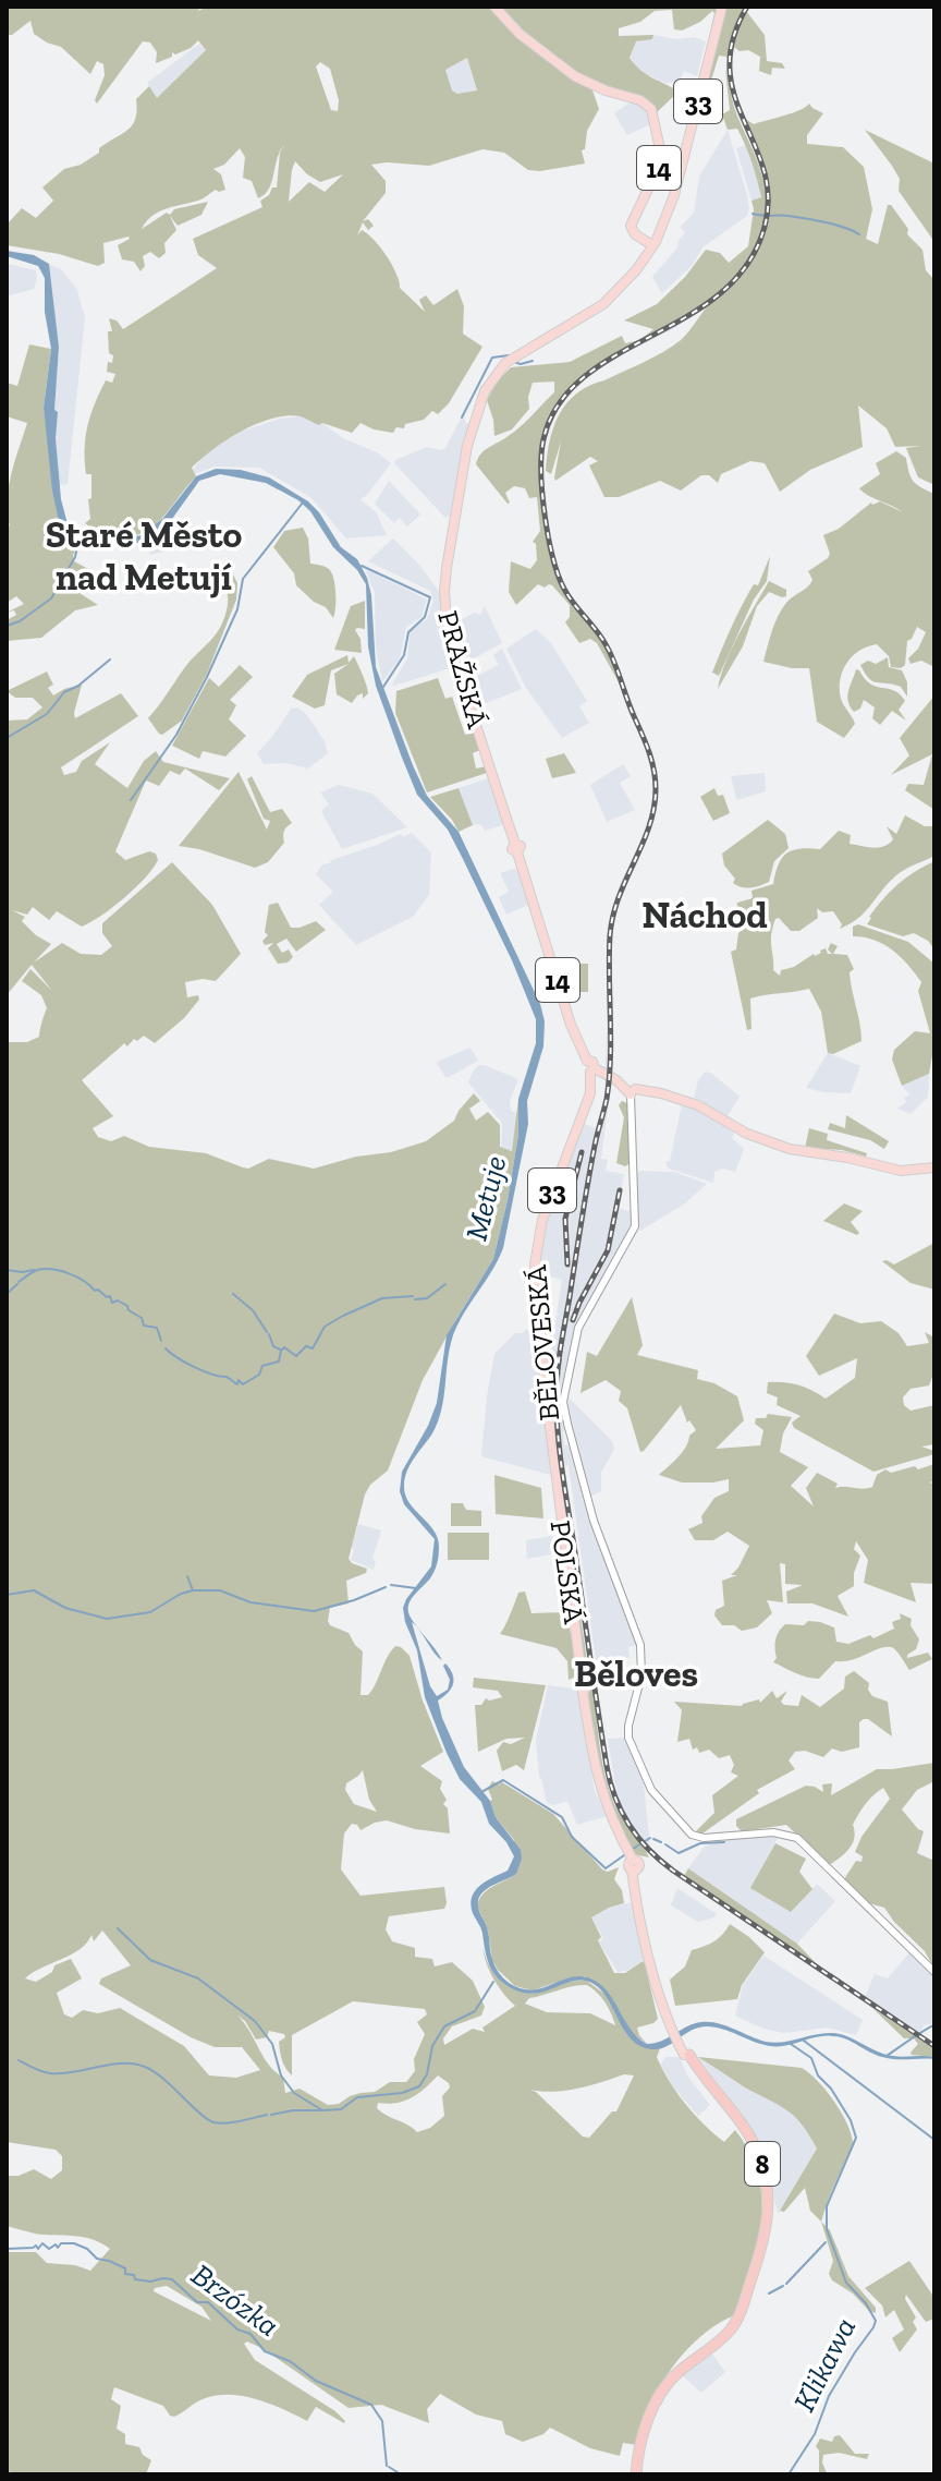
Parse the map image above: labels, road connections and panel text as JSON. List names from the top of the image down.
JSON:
{
  "streets": {
    "highway": ["8"],
    "main road": [
      "33",
      "14",
      "PRAŽSKÁ",
      "BĚLOVESKÁ",
      "POLSKÁ"
    ]
  },
  "crossings": [
    ["33", "14"],
    ["33", "PRAŽSKÁ"],
    ["14", "PRAŽSKÁ"],
    ["PRAŽSKÁ", "BĚLOVESKÁ"],
    ["BĚLOVESKÁ", "POLSKÁ"],
    ["POLSKÁ", "8"]
  ],
  "districts": ["Staré Město nad Metují", "Náchod", "Běloves"],
  "water": ["Metuje", "Brzózka", "Klikawa"]
}
